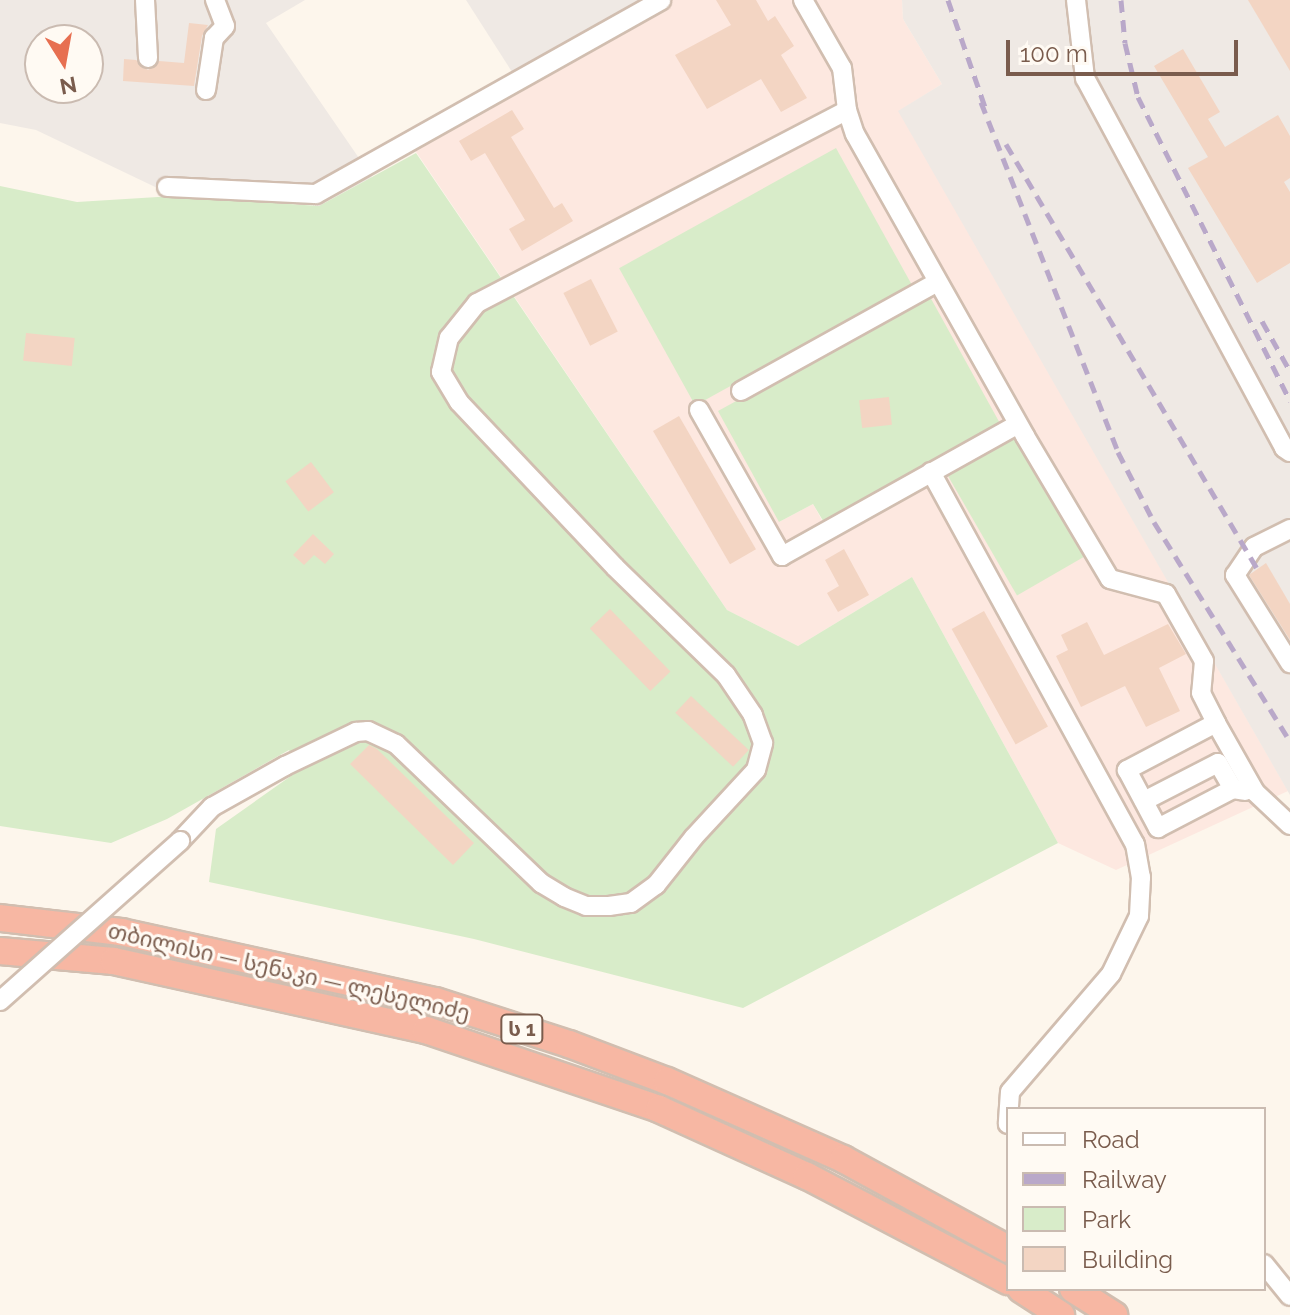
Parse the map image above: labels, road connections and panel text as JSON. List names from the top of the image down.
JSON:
{
  "streets": {
    "highway": ["თბილისი — სენაკი — ლესელიძე", "ს 1"]
  },
  "legend": [
    "Road",
    "Railway",
    "Park",
    "Building"
  ],
  "scale_bar": "100 m",
  "north": "bottom"
}
